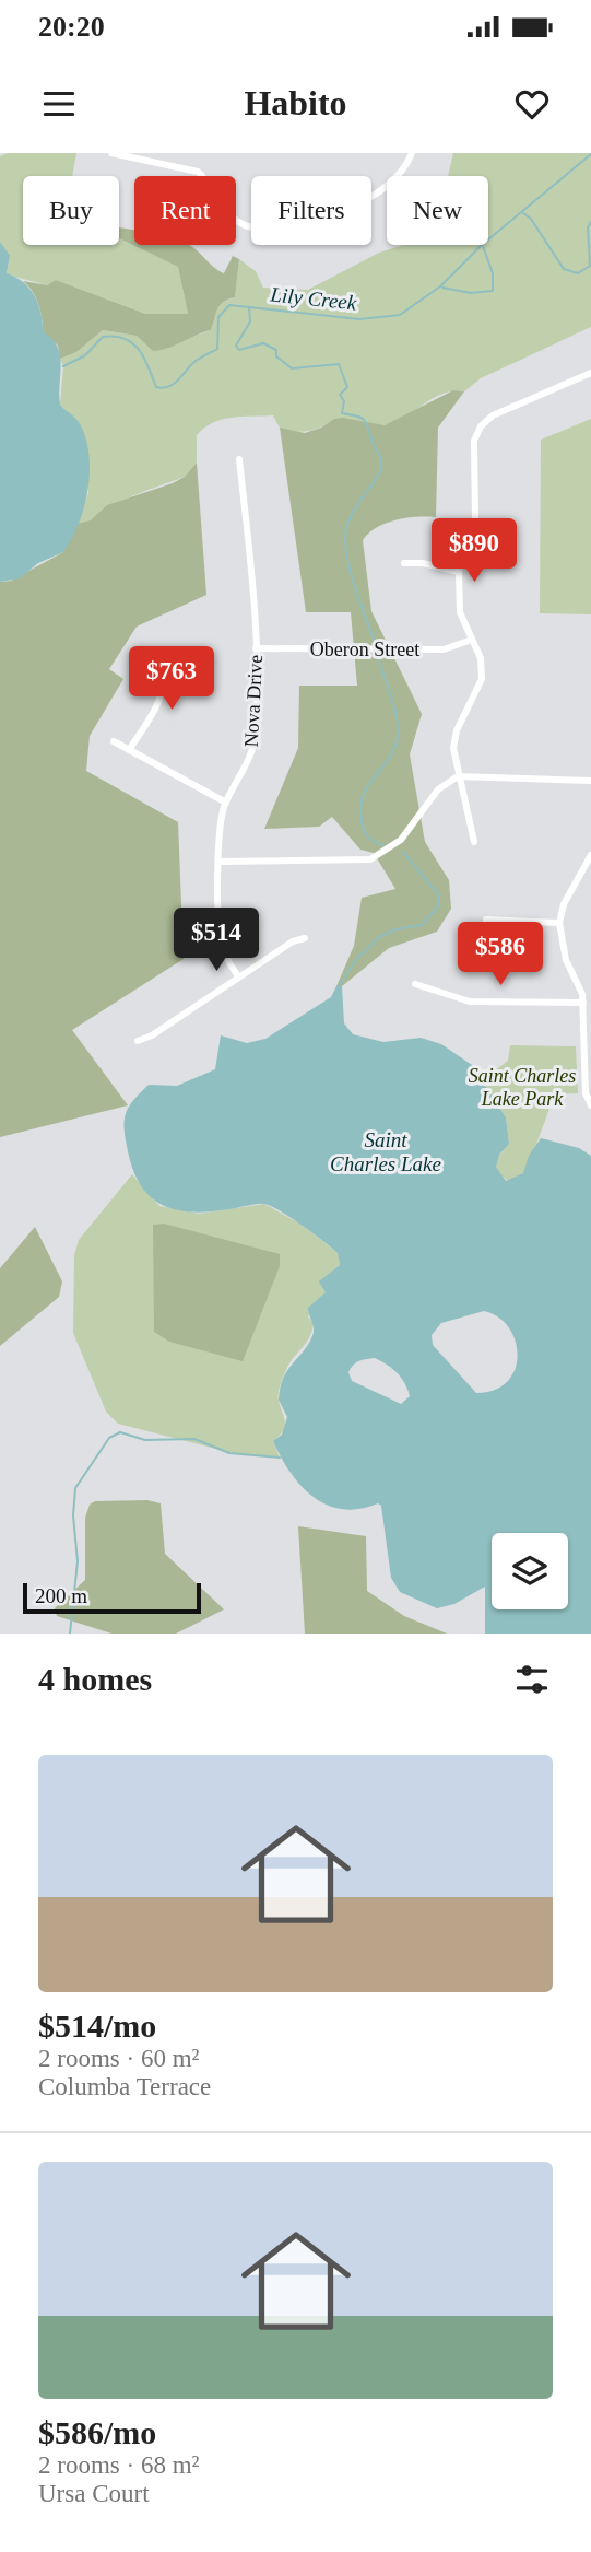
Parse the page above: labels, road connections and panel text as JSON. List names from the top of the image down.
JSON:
{
  "streets": {
    "street": ["Oberon Street", "Nova Drive"]
  },
  "crossings": [
    ["Oberon Street", "Nova Drive"]
  ],
  "water": ["Lily Creek", "Saint Charles Lake"],
  "parks": ["Saint Charles Lake Park"],
  "scale_bar": "200 m",
  "page": {
    "status": "20:20",
    "header": "Habito",
    "chip": [
      "Buy",
      "Rent",
      "Filters",
      "New"
    ],
    "price": [
      "$890",
      "$763",
      "$514",
      "$586"
    ],
    "scale": "200 m",
    "heading": "4 homes",
    "list": [
      {
        "name": "$514/mo",
        "note": "2 rooms · 60 m² · Columba Terrace"
      },
      {
        "name": "$586/mo",
        "note": "2 rooms · 68 m² · Ursa Court"
      }
    ]
  }
}
